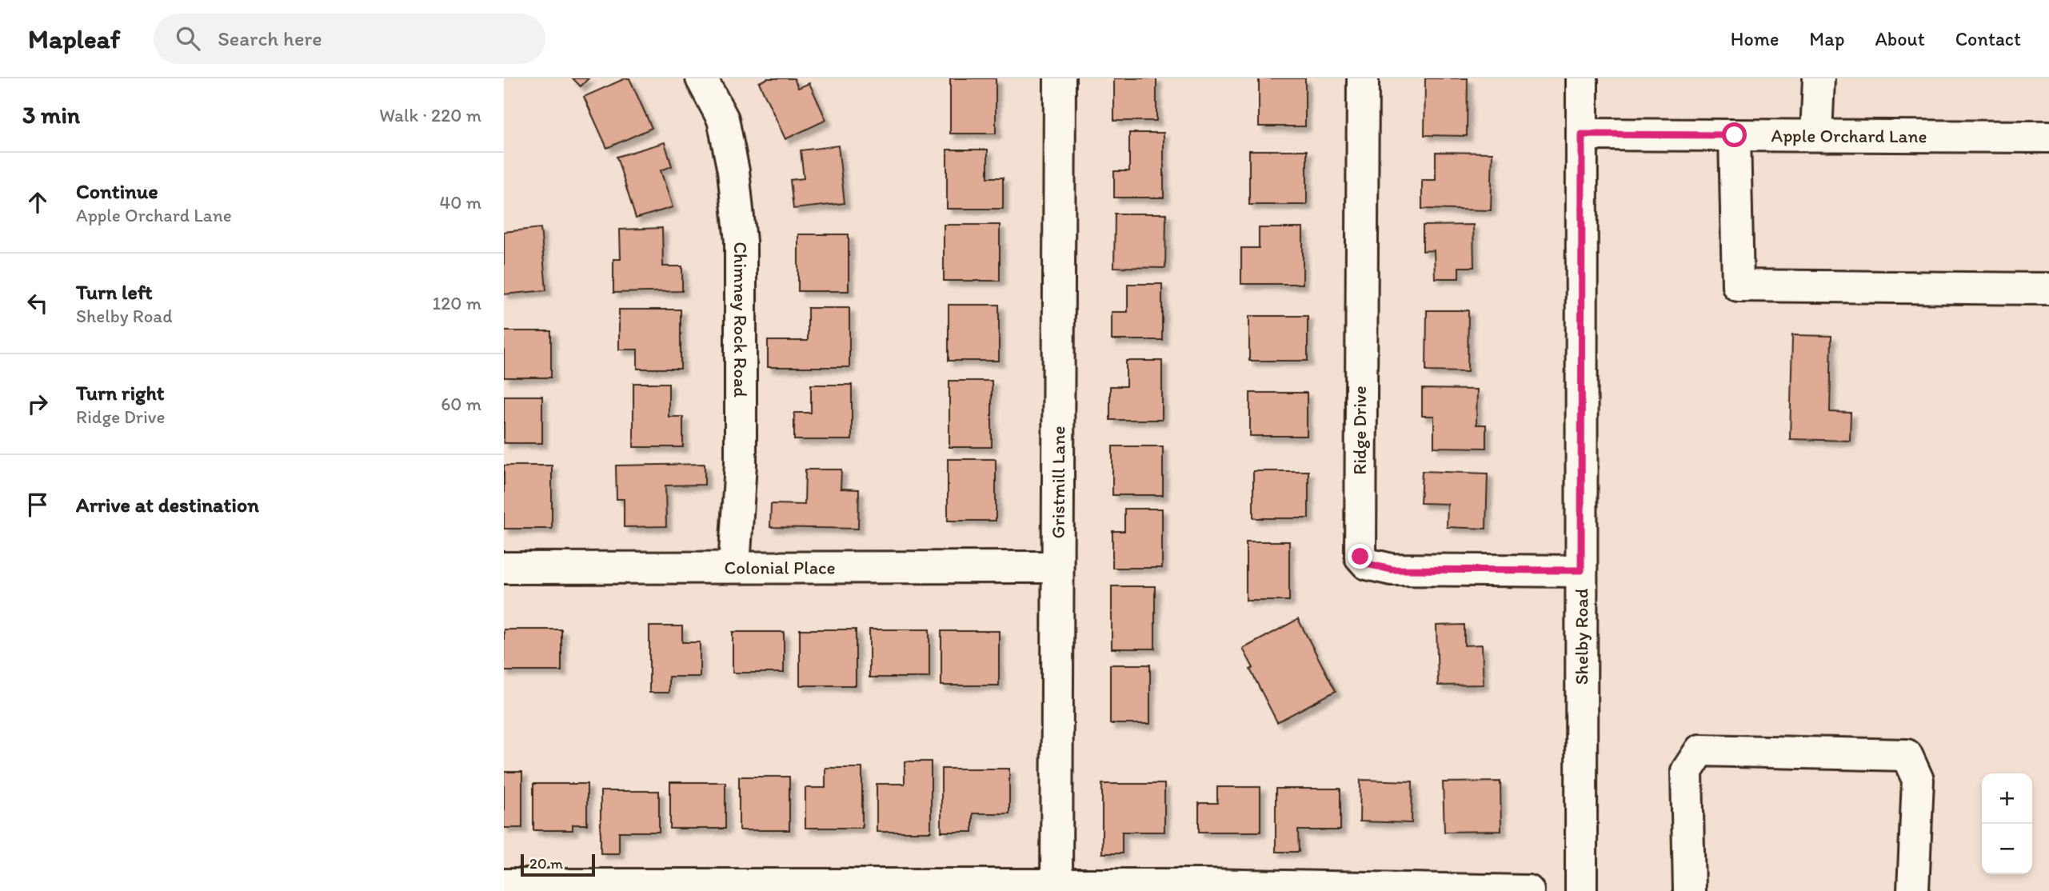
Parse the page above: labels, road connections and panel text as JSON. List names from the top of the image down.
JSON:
{
  "streets": {
    "street": [
      "Apple Orchard Lane",
      "Chimney Rock Road",
      "Ridge Drive",
      "Gristmill Lane",
      "Colonial Place",
      "Shelby Road"
    ]
  },
  "crossings": [
    ["Apple Orchard Lane", "Shelby Road"],
    ["Chimney Rock Road", "Colonial Place"],
    ["Ridge Drive", "Shelby Road"],
    ["Gristmill Lane", "Colonial Place"]
  ],
  "scale_bar": "20 m",
  "page": {
    "header": "Mapleaf",
    "search": "Search here",
    "nav": [
      "Home",
      "Map",
      "About",
      "Contact"
    ],
    "heading": ["3 min", "Walk · 220 m"],
    "list": [
      ["Continue", "Apple Orchard Lane", "40 m"],
      ["Turn left", "Shelby Road", "120 m"],
      ["Turn right", "Ridge Drive", "60 m"],
      "Arrive at destination"
    ],
    "map_buttons": ["+", "−"],
    "scale": "20 m"
  }
}
